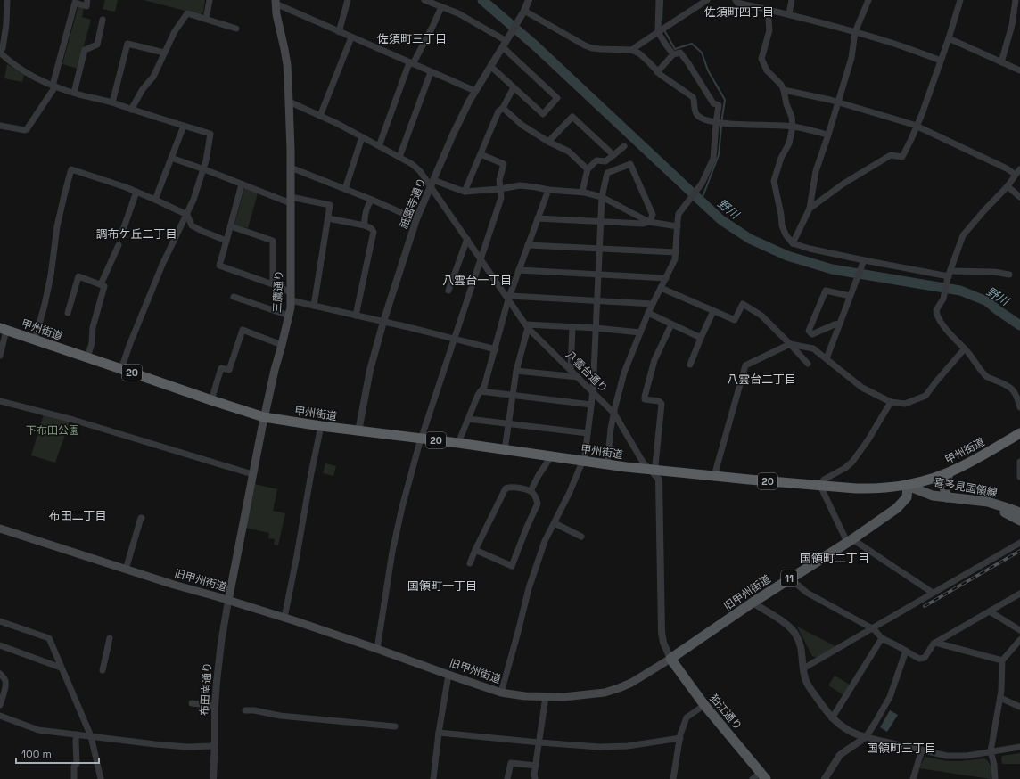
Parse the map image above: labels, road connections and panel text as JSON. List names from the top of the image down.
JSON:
{
  "streets": {
    "highway": ["甲州街道", "20"],
    "main road": [
      "三鷹通り",
      "喜多見国領線",
      "11",
      "旧甲州街道",
      "狛江通り"
    ],
    "street": ["祇園寺通り", "八雲台通り", "布田南通り"]
  },
  "crossings": [
    ["祇園寺通り", "甲州街道"],
    ["祇園寺通り", "八雲台通り"],
    ["三鷹通り", "甲州街道"],
    ["三鷹通り", "八雲台通り"],
    ["三鷹通り", "旧甲州街道"],
    ["三鷹通り", "布田南通り"],
    ["甲州街道", "八雲台通り"],
    ["甲州街道", "20"],
    ["甲州街道", "喜多見国領線"],
    ["甲州街道", "旧甲州街道"],
    ["八雲台通り", "20"],
    ["20", "喜多見国領線"],
    ["20", "旧甲州街道"],
    ["喜多見国領線", "旧甲州街道"],
    ["旧甲州街道", "布田南通り"],
    ["旧甲州街道", "狛江通り"]
  ],
  "districts": [
    "佐須町四丁目",
    "佐須町三丁目",
    "調布ケ丘二丁目",
    "八雲台一丁目",
    "八雲台二丁目",
    "布田二丁目",
    "国領町二丁目",
    "国領町一丁目",
    "国領町三丁目"
  ],
  "water": ["野川"],
  "parks": ["下布田公園"],
  "scale_bar": "100 m"
}
